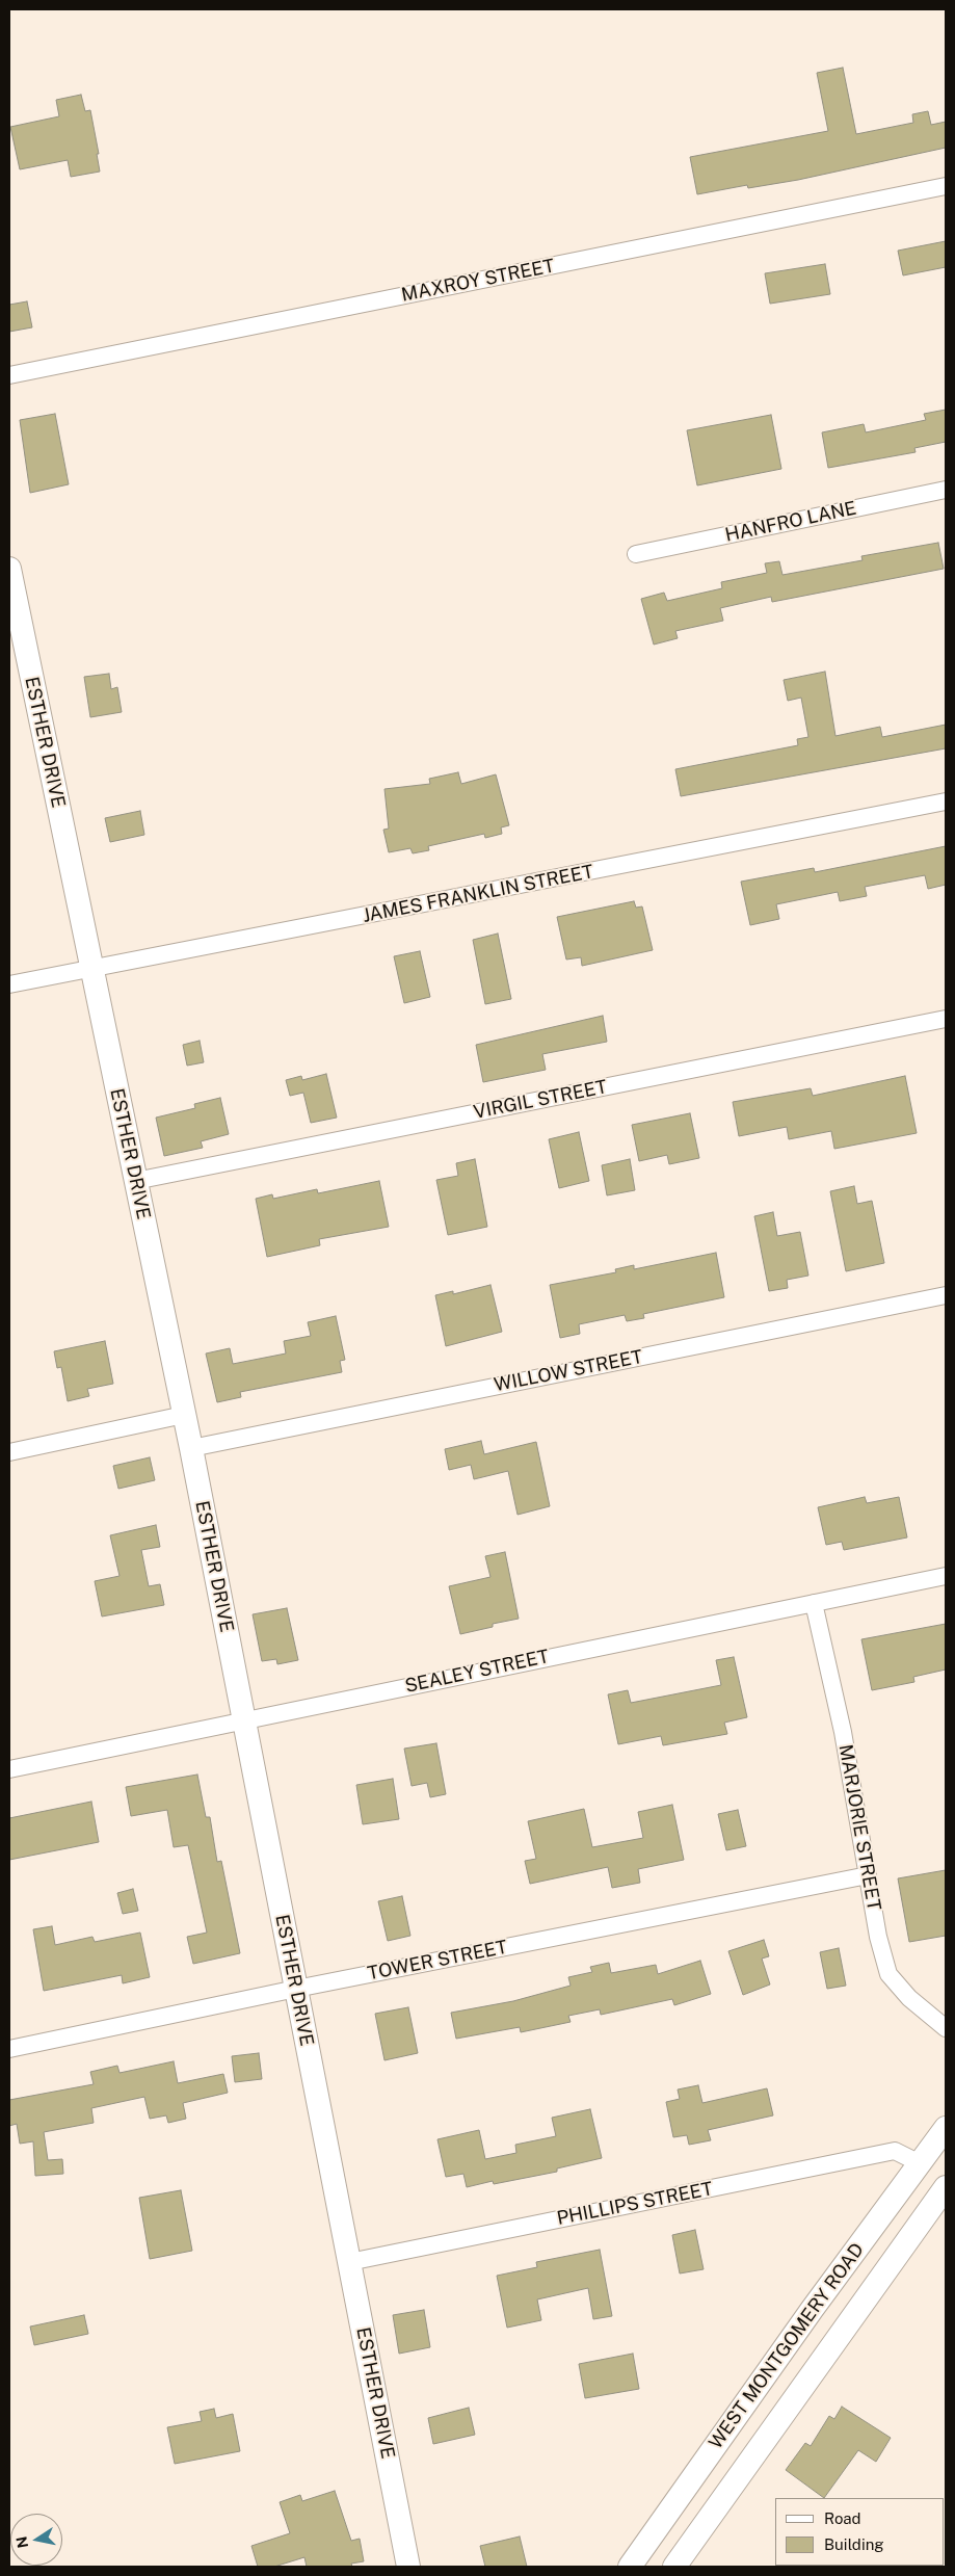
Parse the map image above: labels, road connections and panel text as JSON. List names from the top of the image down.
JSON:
{
  "streets": {
    "street": [
      "MAXROY STREET",
      "HANFRO LANE",
      "ESTHER DRIVE",
      "JAMES FRANKLIN STREET",
      "VIRGIL STREET",
      "WILLOW STREET",
      "SEALEY STREET",
      "MARJORIE STREET",
      "TOWER STREET",
      "PHILLIPS STREET",
      "WEST MONTGOMERY ROAD"
    ]
  },
  "crossings": [
    ["ESTHER DRIVE", "JAMES FRANKLIN STREET"],
    ["ESTHER DRIVE", "VIRGIL STREET"],
    ["ESTHER DRIVE", "WILLOW STREET"],
    ["ESTHER DRIVE", "SEALEY STREET"],
    ["ESTHER DRIVE", "TOWER STREET"],
    ["ESTHER DRIVE", "PHILLIPS STREET"],
    ["SEALEY STREET", "MARJORIE STREET"],
    ["MARJORIE STREET", "TOWER STREET"],
    ["PHILLIPS STREET", "WEST MONTGOMERY ROAD"]
  ],
  "legend": ["Road", "Building"],
  "north": "left"
}
